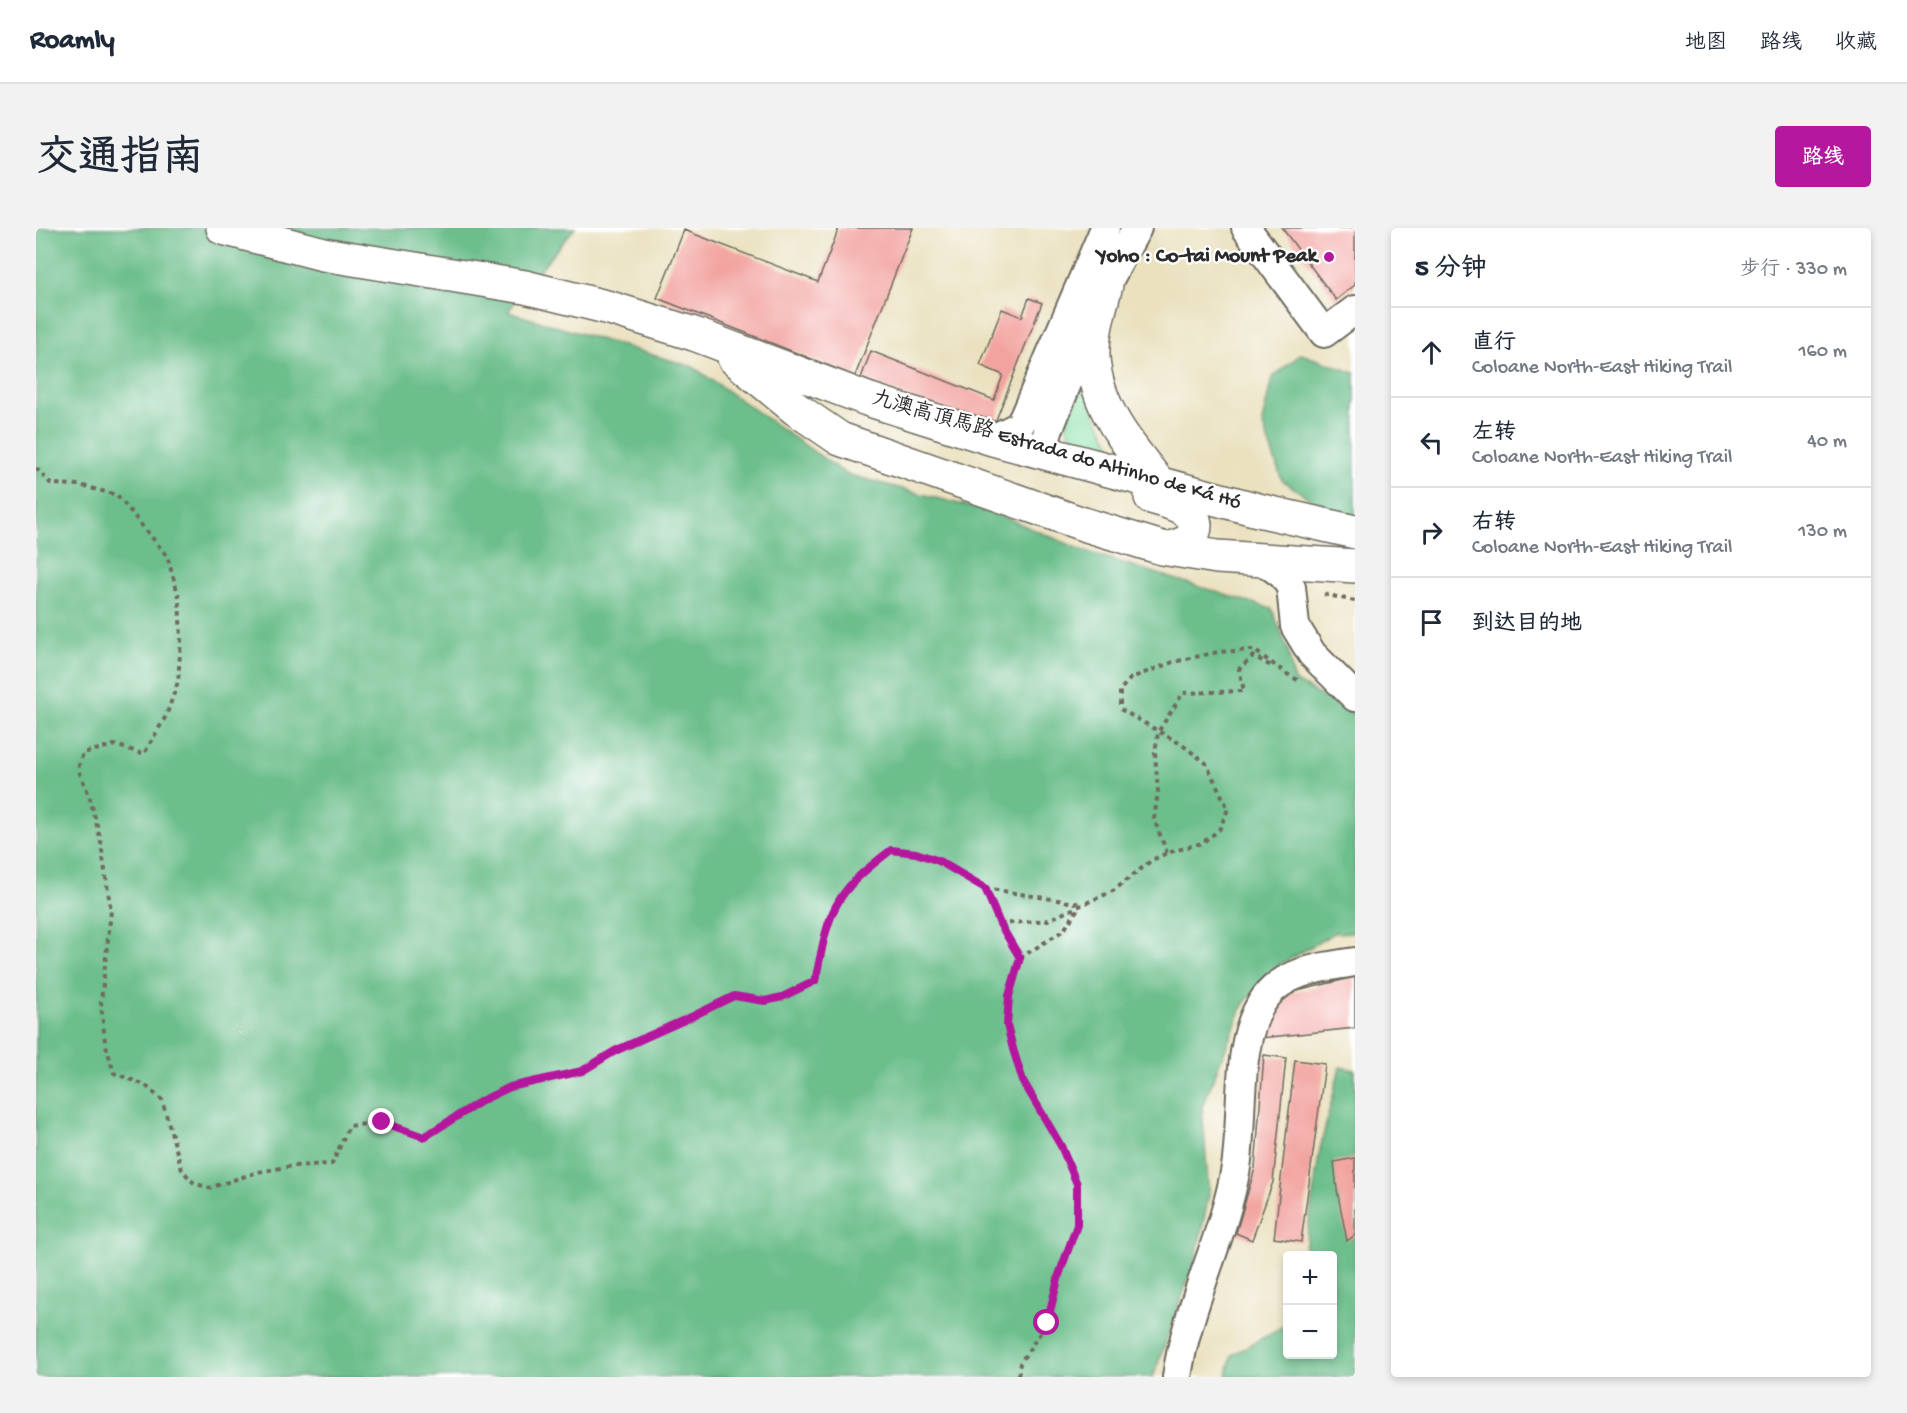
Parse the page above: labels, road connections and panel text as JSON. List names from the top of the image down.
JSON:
{
  "streets": {
    "main road": ["九澳高頂馬路 Estrada do Altinho de Ká Hó"]
  },
  "places": ["Yoho : Co-tai Mount Peak"],
  "page": {
    "header": "Roamly",
    "nav": ["地图", "路线", "收藏"],
    "title": "交通指南",
    "buttons": "路线",
    "heading": ["5 分钟", "步行 · 330 m"],
    "list": [
      ["直行", "Coloane North-East Hiking Trail", "160 m"],
      ["左转", "Coloane North-East Hiking Trail", "40 m"],
      ["右转", "Coloane North-East Hiking Trail", "130 m"],
      "到达目的地"
    ],
    "map_buttons": ["+", "−"]
  }
}
